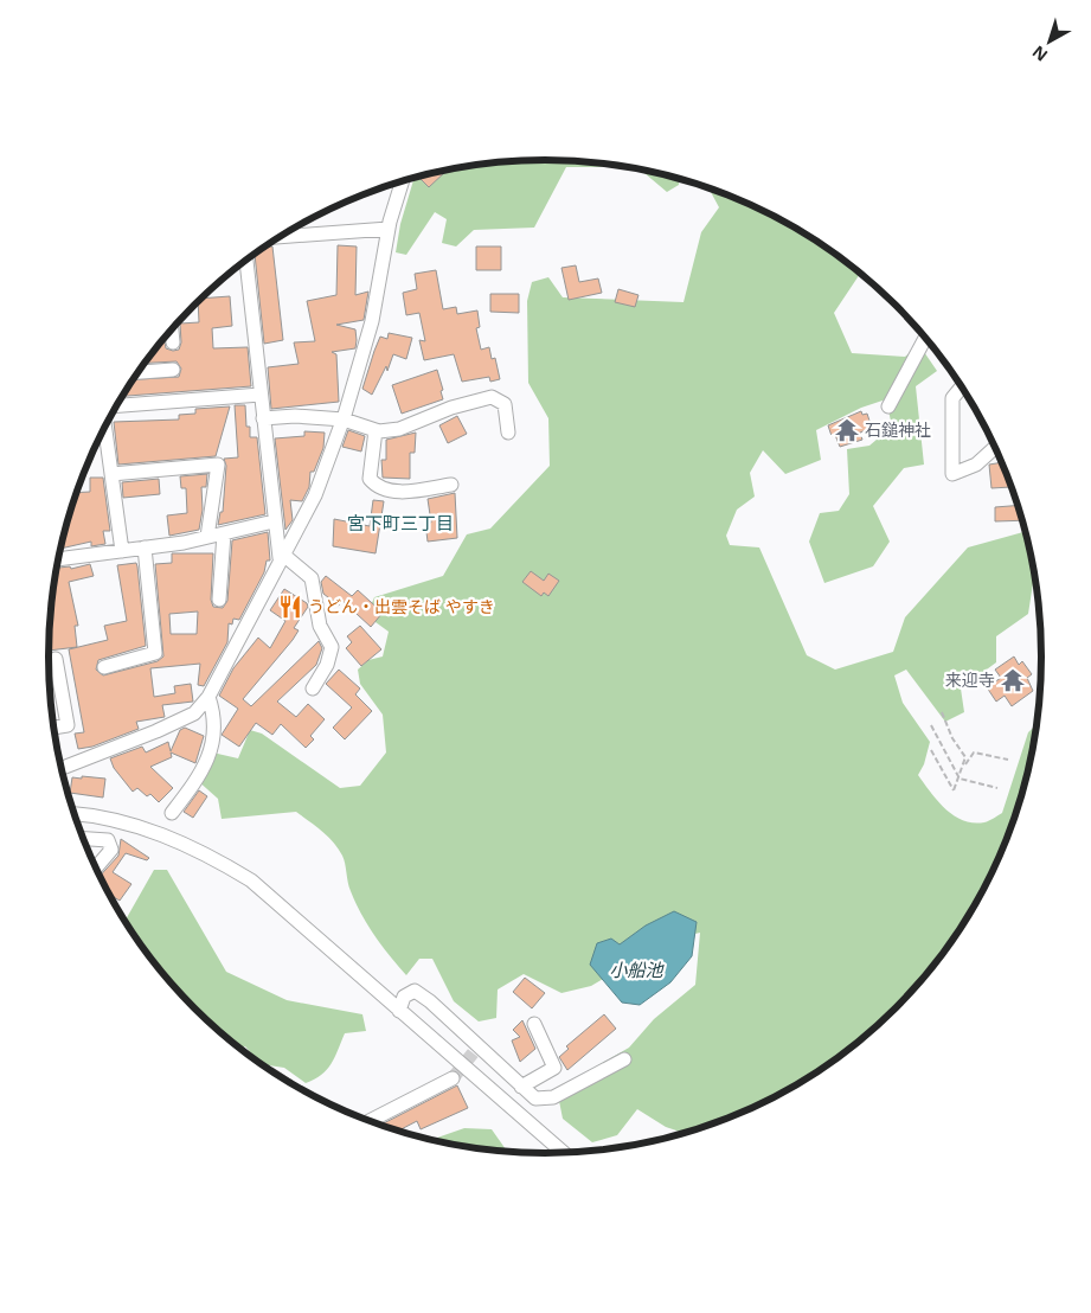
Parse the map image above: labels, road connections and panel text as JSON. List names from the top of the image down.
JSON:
{
  "districts": ["宮下町三丁目"],
  "water": ["小船池"],
  "places": {
    "temple": ["石鎚神社", "来迎寺"],
    "restaurant": ["うどん・出雲そば やすき"]
  },
  "north": "bottom left"
}
